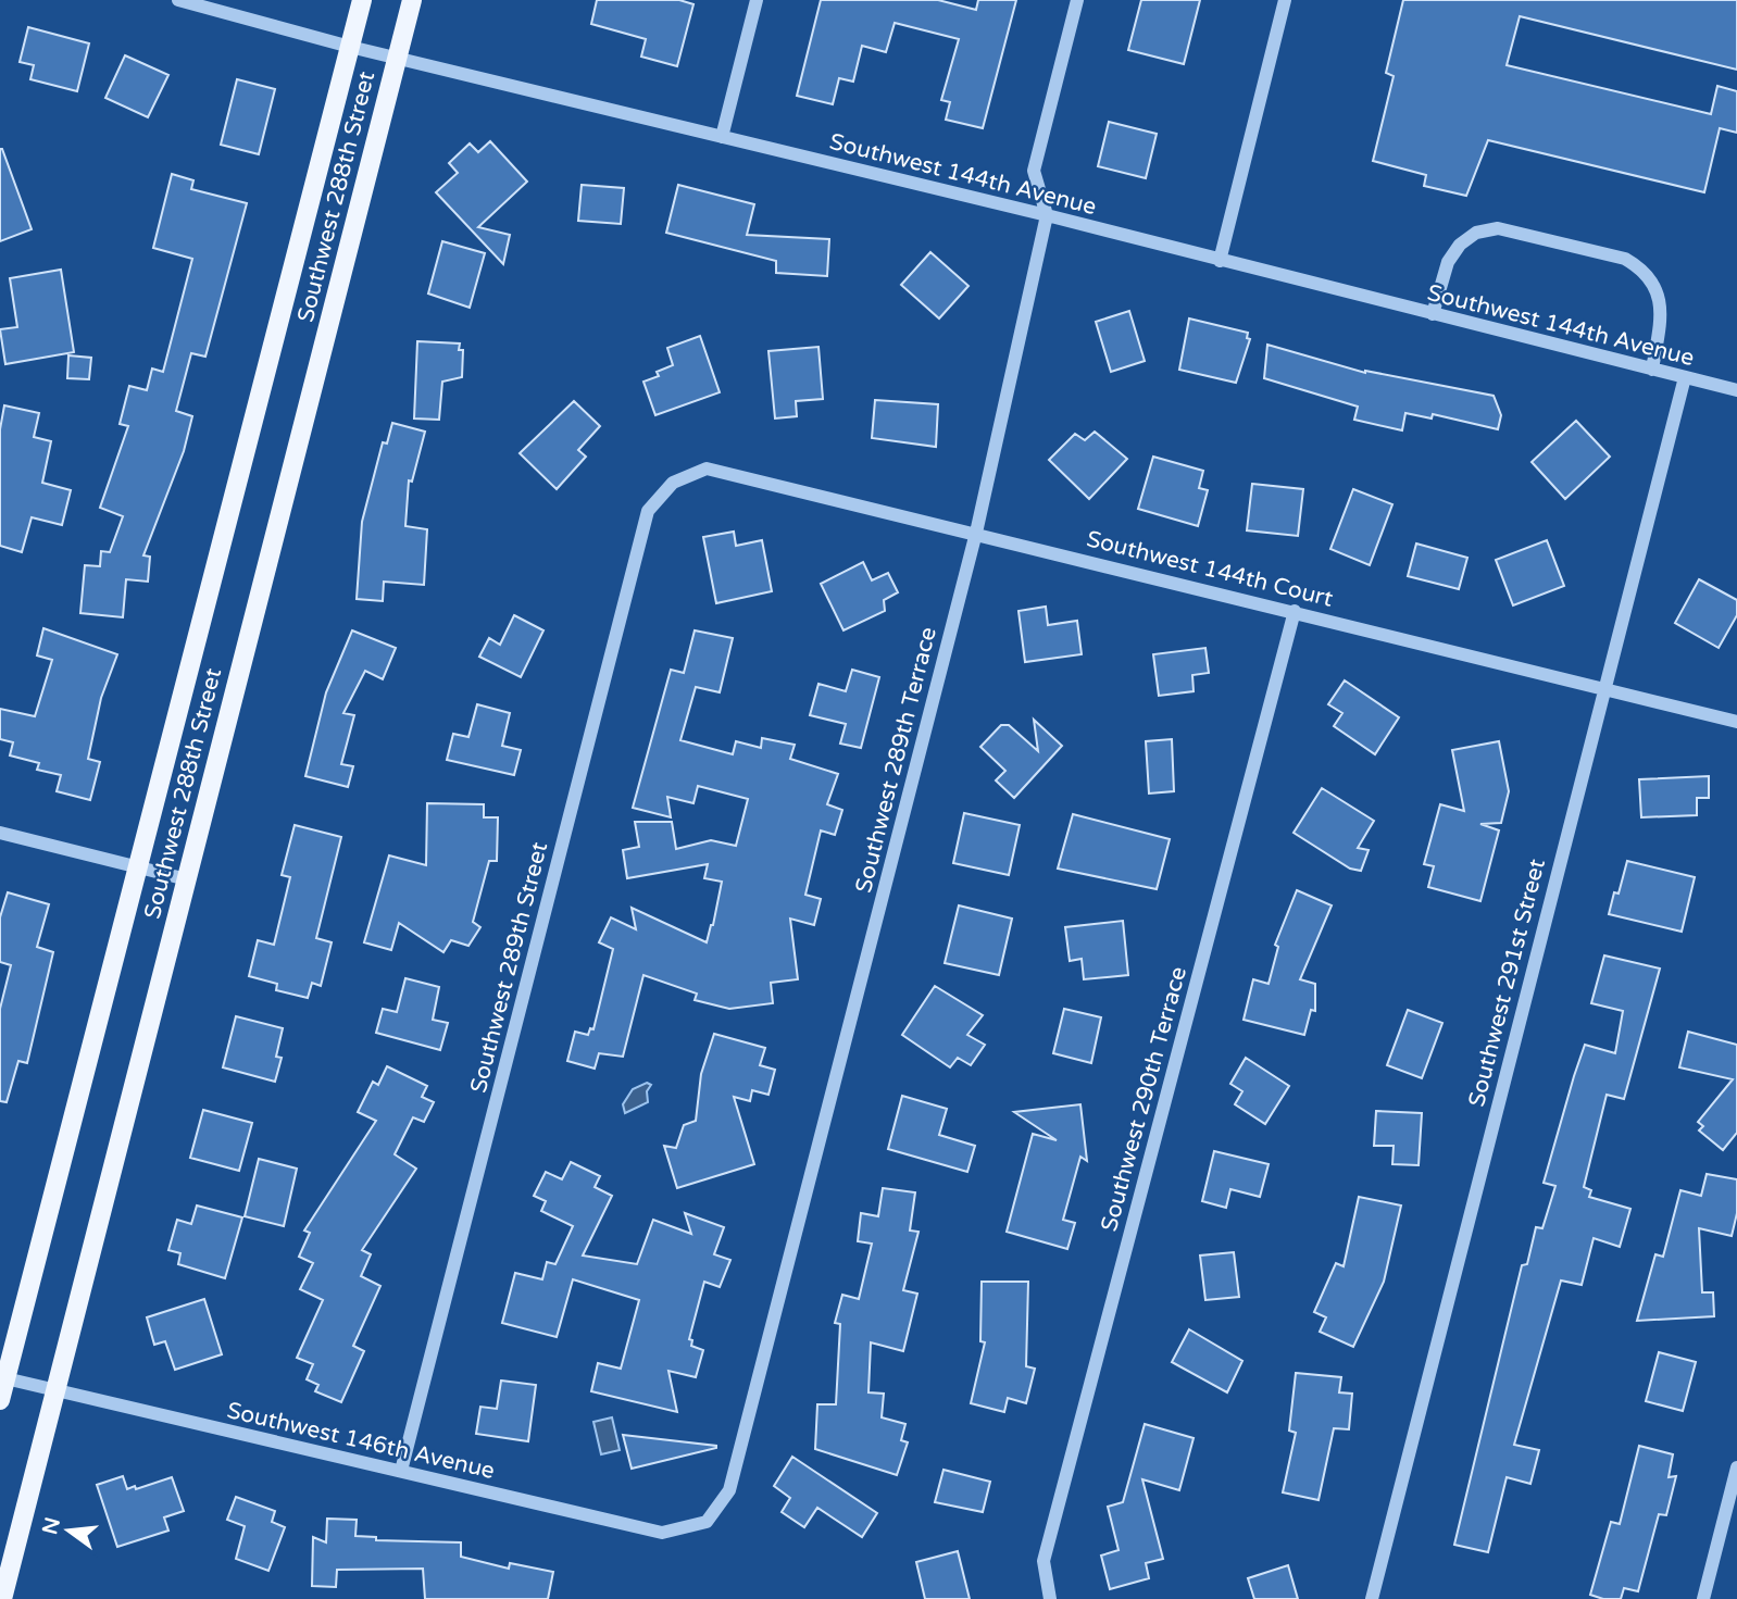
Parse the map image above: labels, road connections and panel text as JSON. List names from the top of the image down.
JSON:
{
  "streets": {
    "main road": ["Southwest 288th Street"],
    "street": [
      "Southwest 144th Avenue",
      "Southwest 144th Court",
      "Southwest 289th Terrace",
      "Southwest 289th Street",
      "Southwest 291st Street",
      "Southwest 290th Terrace",
      "Southwest 146th Avenue"
    ]
  },
  "crossings": [
    ["Southwest 144th Avenue", "Southwest 288th Street"],
    ["Southwest 144th Avenue", "Southwest 289th Terrace"],
    ["Southwest 144th Avenue", "Southwest 291st Street"],
    ["Southwest 288th Street", "Southwest 146th Avenue"],
    ["Southwest 144th Court", "Southwest 289th Terrace"],
    ["Southwest 144th Court", "Southwest 289th Street"],
    ["Southwest 144th Court", "Southwest 291st Street"],
    ["Southwest 144th Court", "Southwest 290th Terrace"],
    ["Southwest 289th Terrace", "Southwest 146th Avenue"],
    ["Southwest 289th Street", "Southwest 146th Avenue"]
  ],
  "north": "left"
}
